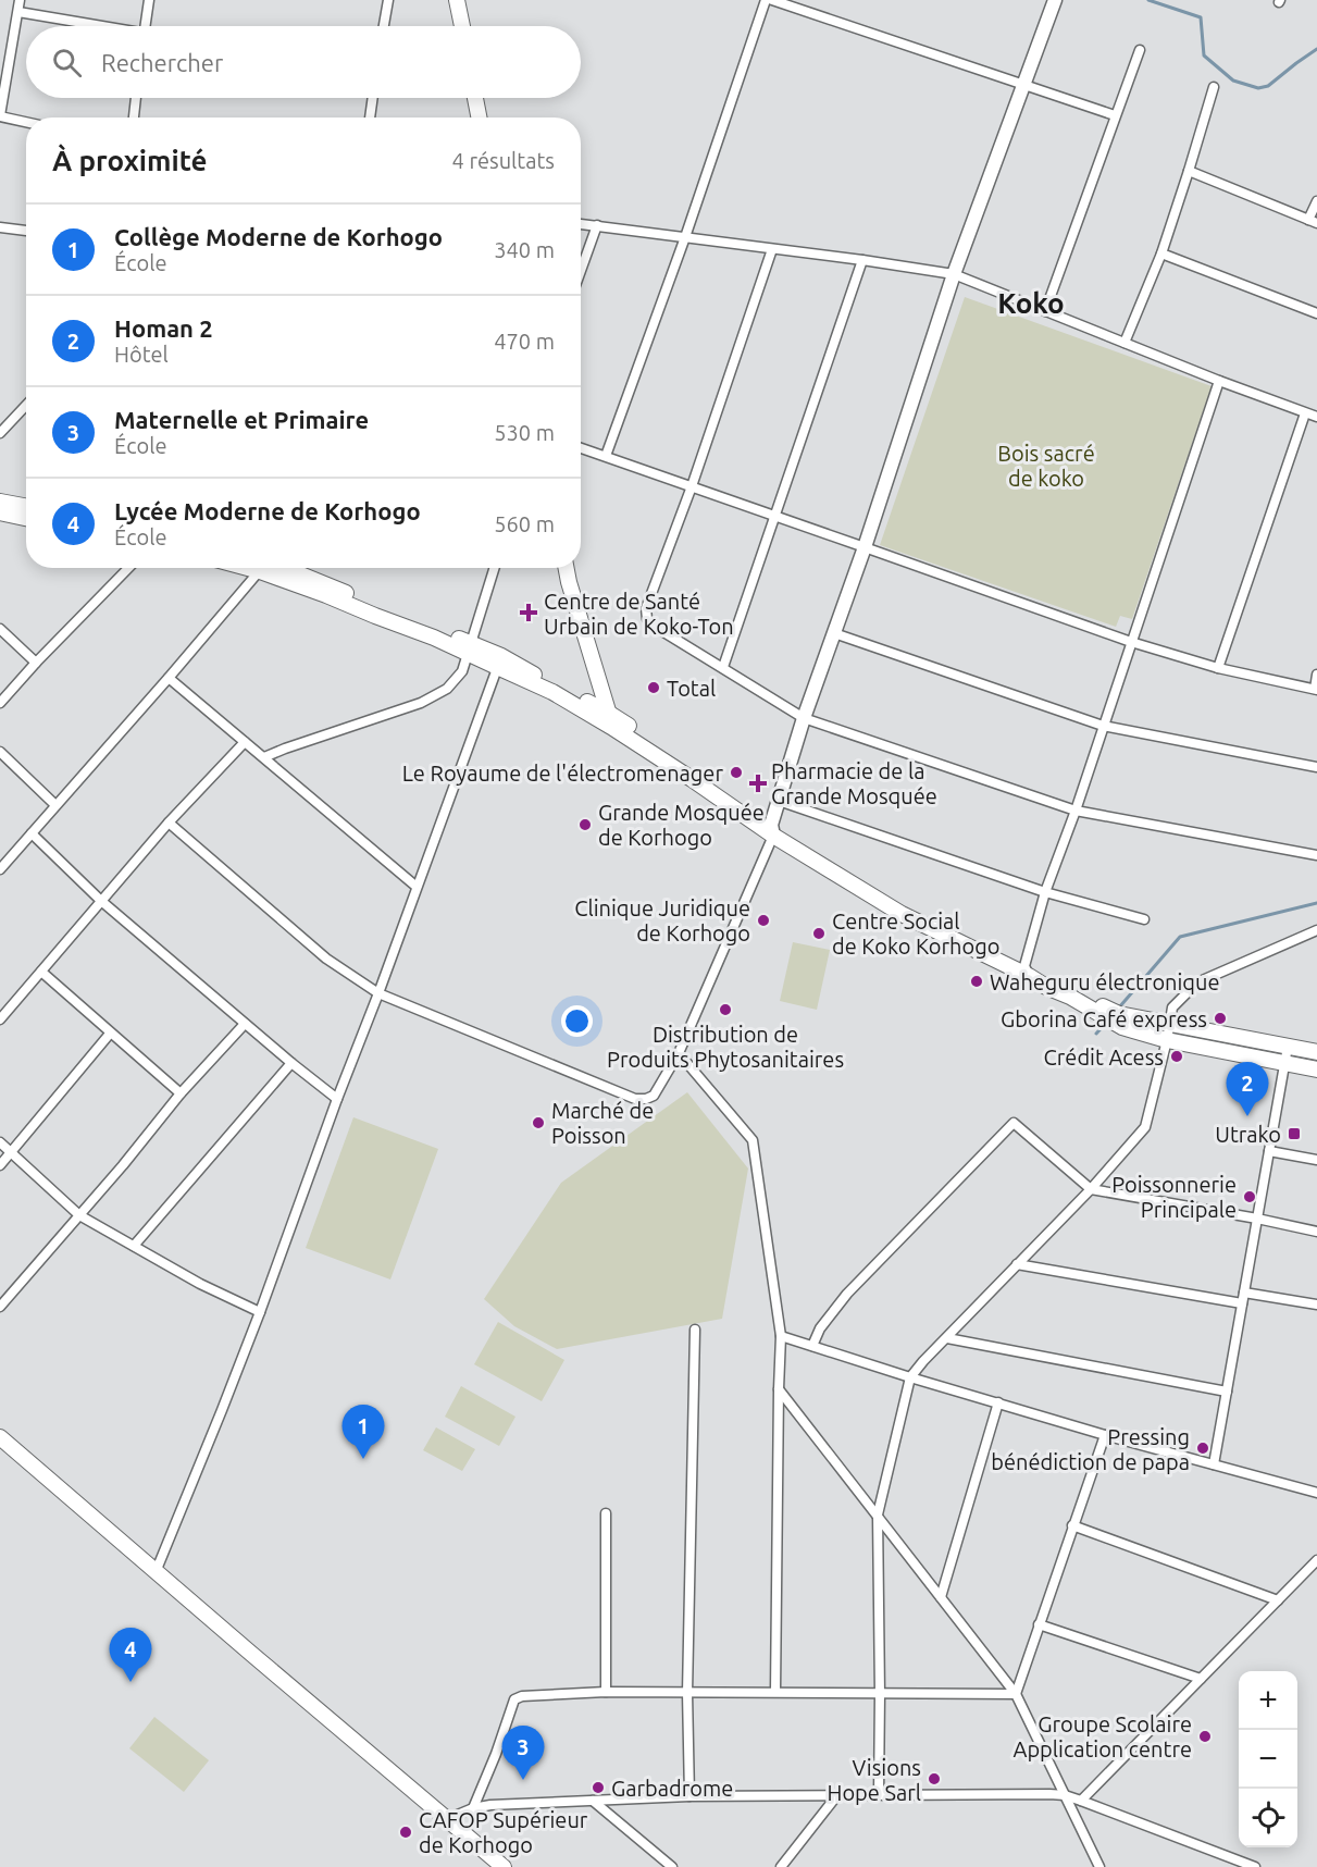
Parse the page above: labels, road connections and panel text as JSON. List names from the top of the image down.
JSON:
{
  "districts": ["Koko"],
  "parks": ["Bois sacré de koko"],
  "places": {
    "health": ["Centre de Santé Urbain de Koko-Ton", "Pharmacie de la Grande Mosquée"],
    "other": [
      "Total",
      "Le Royaume de l'électromenager",
      "Grande Mosquée de Korhogo",
      "Clinique Juridique de Korhogo",
      "Centre Social de Koko Korhogo",
      "Waheguru électronique",
      "Distribution de Produits Phytosanitaires",
      "Gborina Café express",
      "Crédit Acess",
      "Marché de Poisson",
      "Poissonnerie Principale",
      "Pressing bénédiction de papa",
      "Groupe Scolaire Application centre",
      "Visions Hope Sarl",
      "Garbadrome",
      "CAFOP Supérieur de Korhogo"
    ],
    "transit": ["Utrako"]
  },
  "page": {
    "search": "Rechercher",
    "heading": ["À proximité", "4 résultats"],
    "list": [
      {
        "mark": "1",
        "name": "Collège Moderne de Korhogo",
        "note": "École",
        "value": "340 m"
      },
      {
        "mark": "2",
        "name": "Homan 2",
        "note": "Hôtel",
        "value": "470 m"
      },
      {
        "mark": "3",
        "name": "Maternelle et Primaire",
        "note": "École",
        "value": "530 m"
      },
      {
        "mark": "4",
        "name": "Lycée Moderne de Korhogo",
        "note": "École",
        "value": "560 m"
      }
    ],
    "pins": [
      "2",
      "1",
      "4",
      "3"
    ],
    "map_buttons": ["+", "−"]
  }
}
